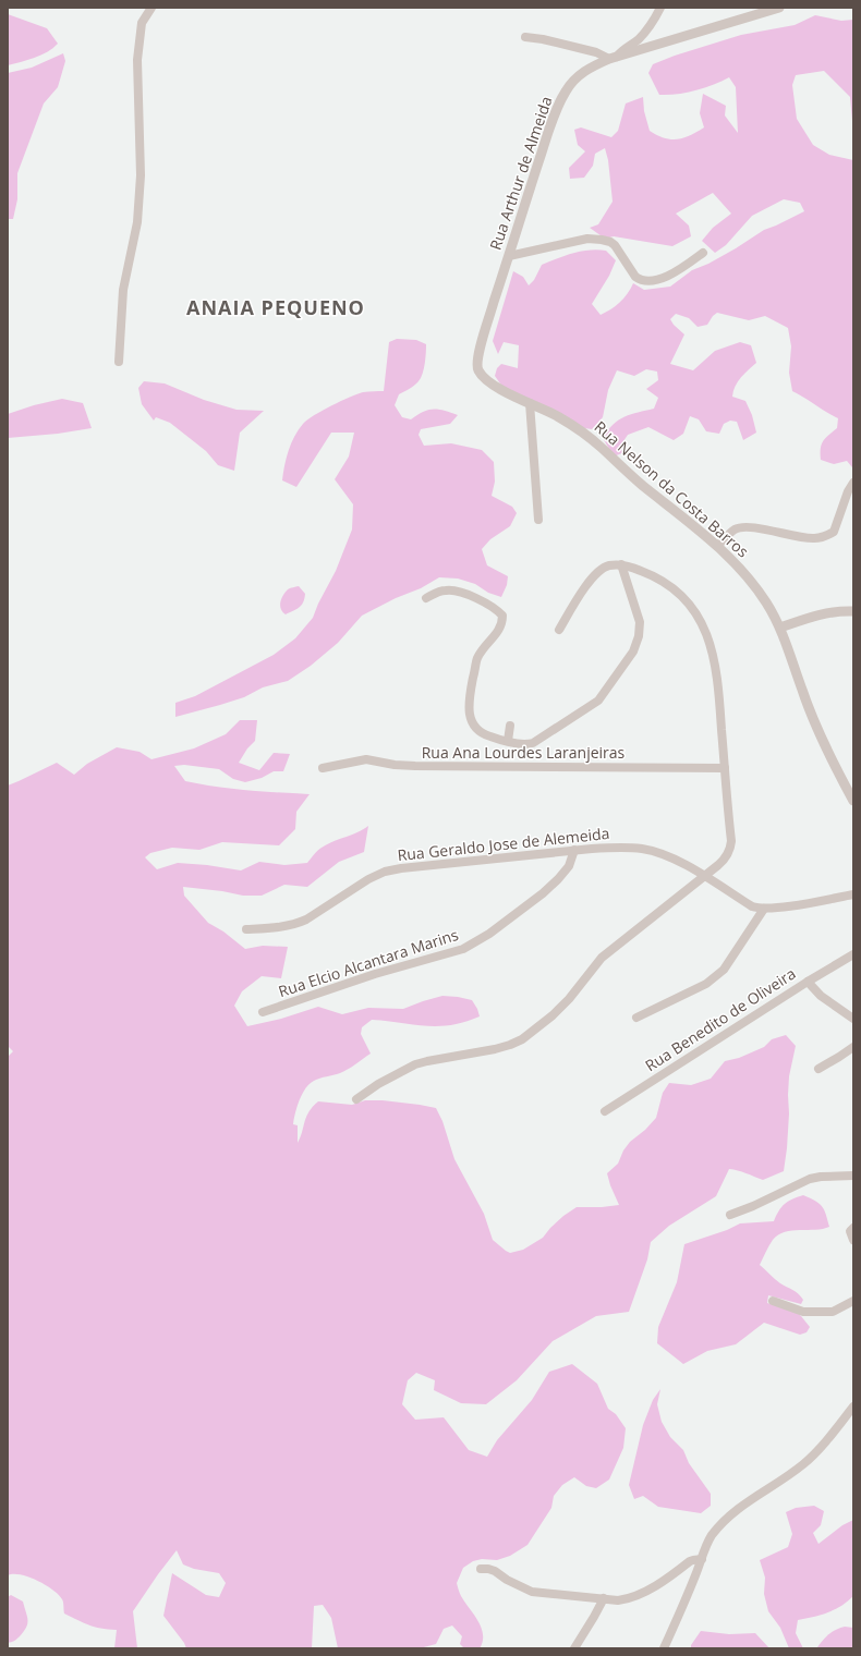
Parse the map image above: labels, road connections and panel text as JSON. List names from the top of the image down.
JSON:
{
  "streets": {
    "street": [
      "Rua Arthur de Almeida",
      "Rua Nelson da Costa Barros",
      "Rua Ana Lourdes Laranjeiras",
      "Rua Geraldo Jose de Alemeida",
      "Rua Elcio Alcantara Marins",
      "Rua Benedito de Oliveira"
    ]
  },
  "crossings": [
    ["Rua Arthur de Almeida", "Rua Nelson da Costa Barros"],
    ["Rua Geraldo Jose de Alemeida", "Rua Elcio Alcantara Marins"]
  ],
  "districts": ["ANAIA PEQUENO"]
}
